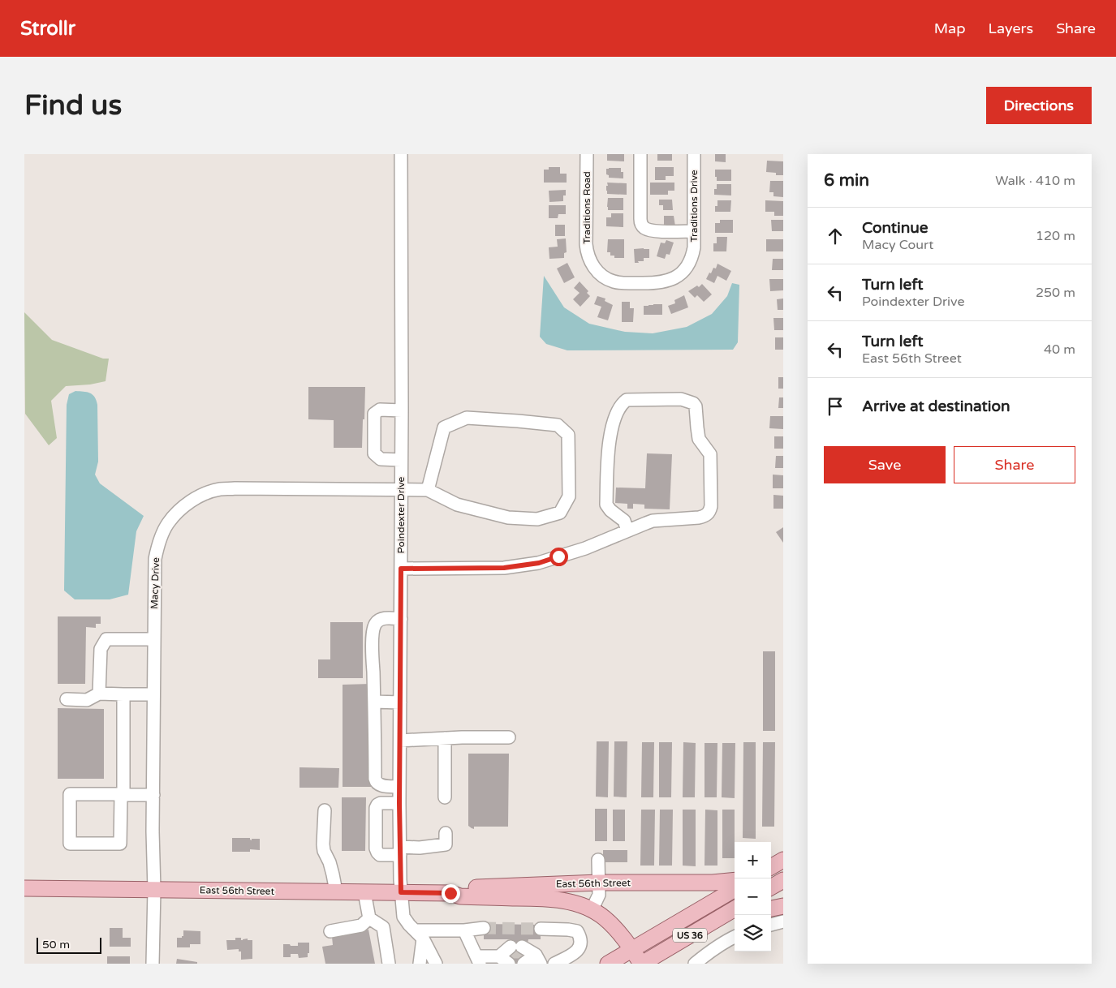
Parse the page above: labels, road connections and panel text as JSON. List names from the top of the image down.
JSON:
{
  "streets": {
    "main road": ["East 56th Street", "US 36"],
    "street": [
      "Traditions Drive",
      "Traditions Road",
      "Poindexter Drive",
      "Macy Drive"
    ]
  },
  "crossings": [
    ["Traditions Drive", "Traditions Road"],
    ["Poindexter Drive", "Macy Drive"],
    ["Poindexter Drive", "East 56th Street"],
    ["Macy Drive", "East 56th Street"],
    ["East 56th Street", "US 36"]
  ],
  "scale_bar": "50 m",
  "page": {
    "header": "Strollr",
    "nav": ["Map", "Layers", "Share"],
    "buttons": [
      "Directions",
      ["Save", "Share"]
    ],
    "title": "Find us",
    "heading": ["6 min", "Walk · 410 m"],
    "list": [
      ["Continue", "Macy Court", "120 m"],
      ["Turn left", "Poindexter Drive", "250 m"],
      ["Turn left", "East 56th Street", "40 m"],
      "Arrive at destination"
    ],
    "map_buttons": ["+", "−"],
    "scale": "50 m"
  }
}
